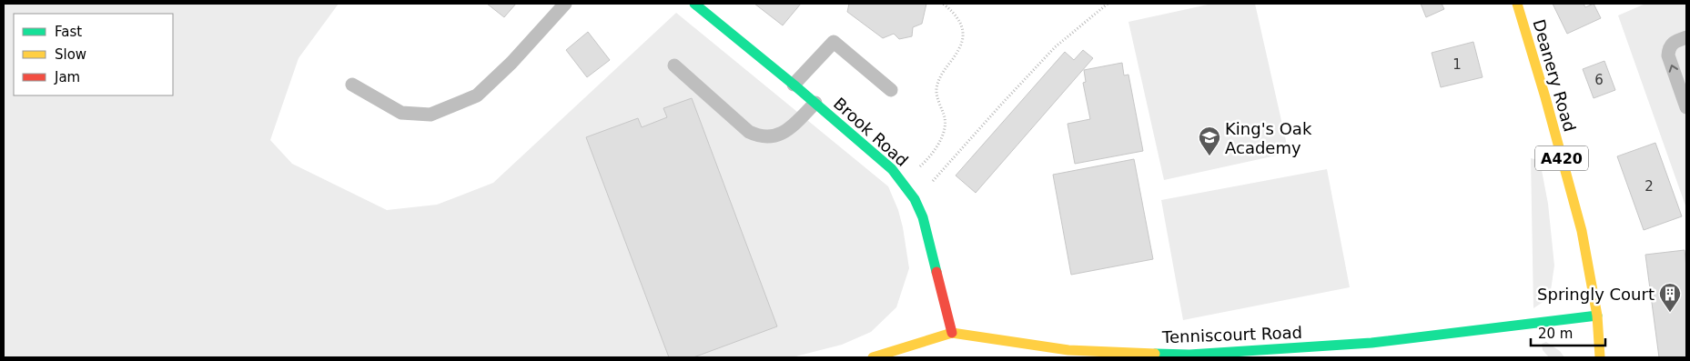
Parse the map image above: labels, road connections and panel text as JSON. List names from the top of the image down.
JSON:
{
  "streets": {
    "street": [
      "Deanery Road",
      "Brook Road",
      "A420",
      "Tenniscourt Road"
    ]
  },
  "crossings": [
    ["Deanery Road", "A420"],
    ["Deanery Road", "Tenniscourt Road"],
    ["Brook Road", "Tenniscourt Road"],
    ["A420", "Tenniscourt Road"]
  ],
  "places": {
    "school or university": ["King's Oak Academy"],
    "building": ["Springly Court"]
  },
  "house_numbers": ["1", "6", "2"],
  "legend": ["Fast", "Slow", "Jam"],
  "scale_bar": "20 m"
}
